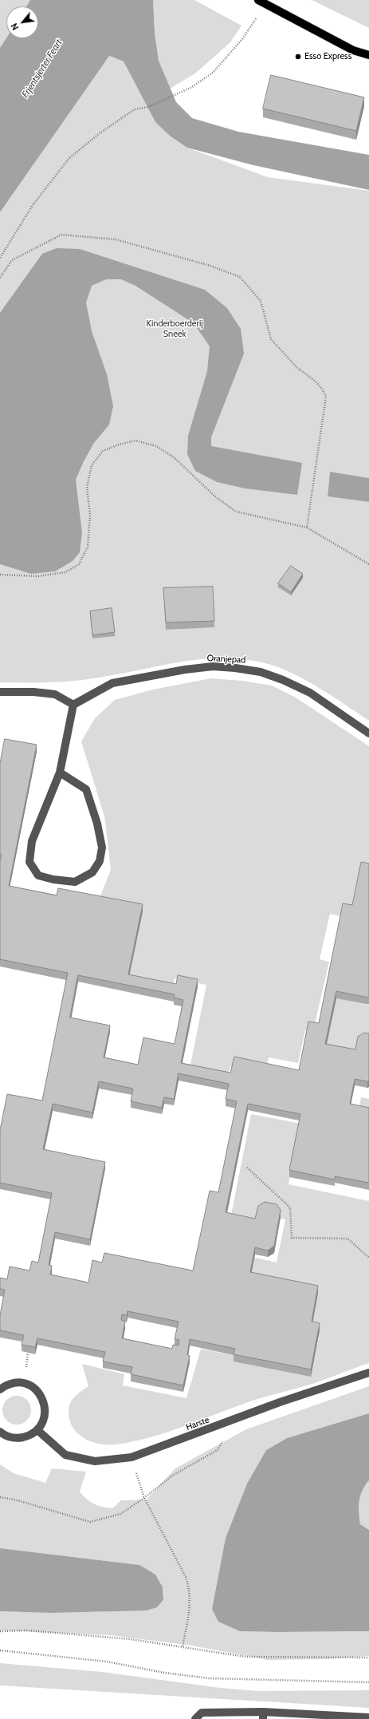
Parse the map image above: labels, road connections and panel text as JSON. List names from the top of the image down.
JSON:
{
  "streets": {
    "street": ["Oranjepad", "Harste"]
  },
  "water": ["Frjentsjerter Feart"],
  "parks": ["Kinderboerderij Sneek"],
  "places": ["Esso Express"],
  "north": "bottom left"
}
